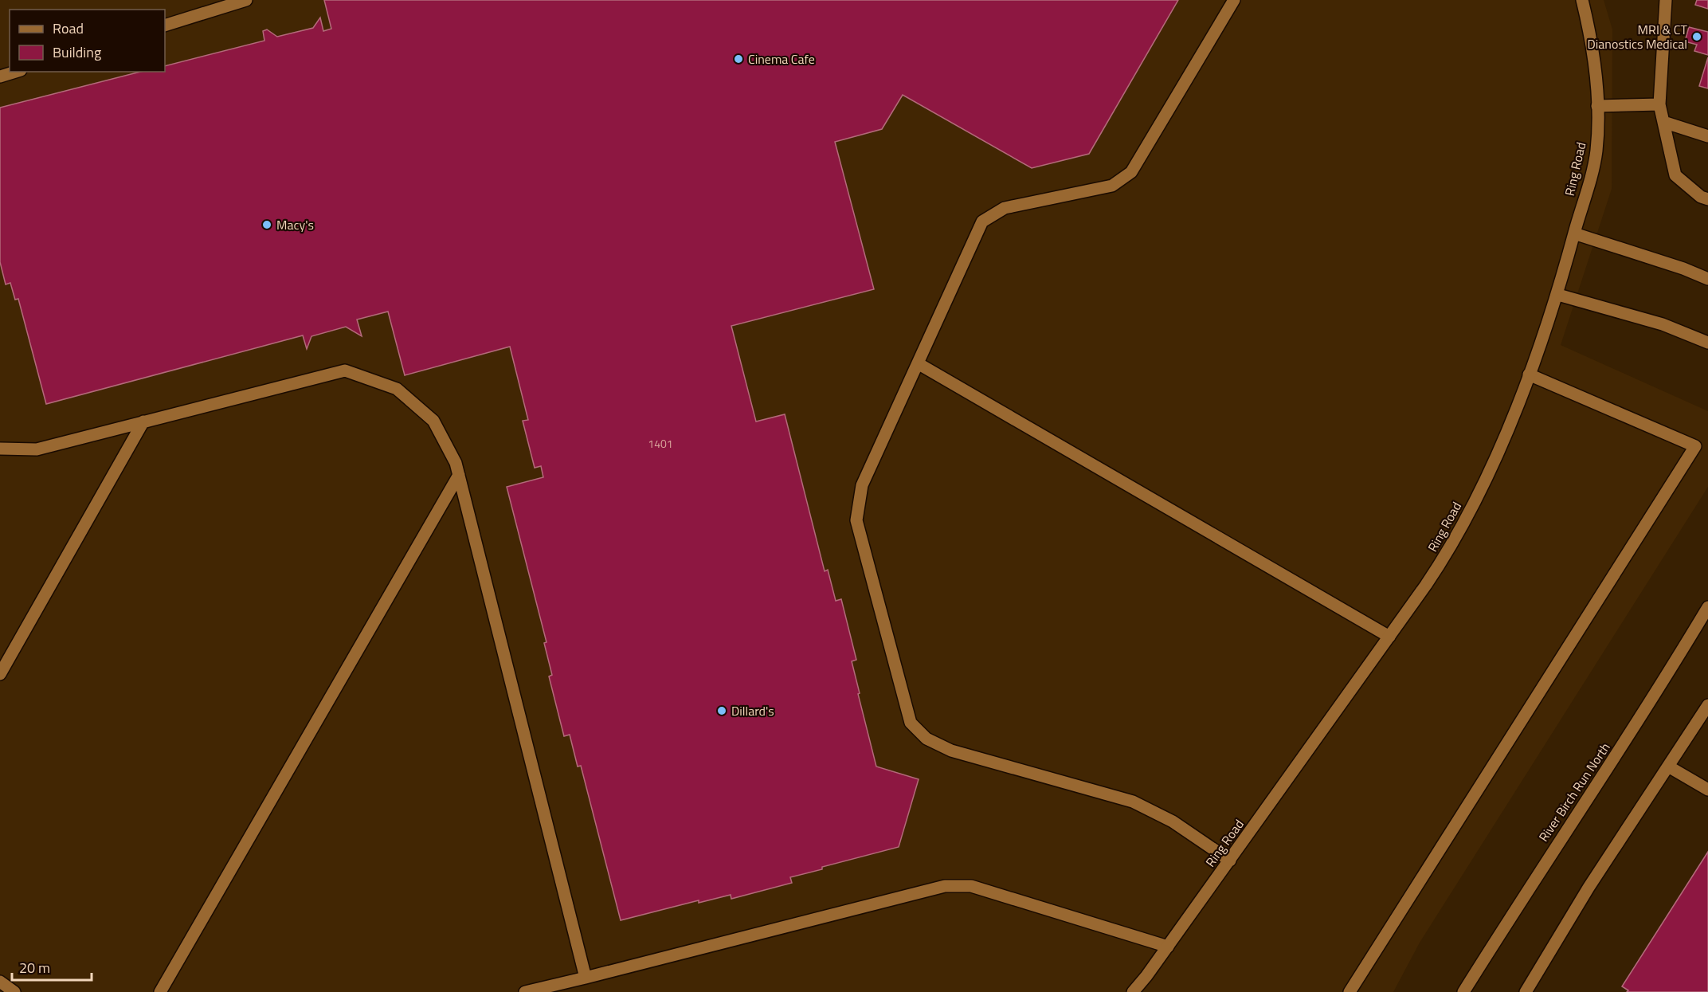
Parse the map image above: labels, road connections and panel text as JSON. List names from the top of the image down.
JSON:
{
  "streets": {
    "street": ["Ring Road", "River Birch Run North"]
  },
  "places": [
    "MRI & CT Dianostics Medical",
    "Cinema Cafe",
    "Macy's",
    "Dillard's"
  ],
  "house_numbers": ["1401"],
  "legend": ["Road", "Building"],
  "scale_bar": "20 m"
}
